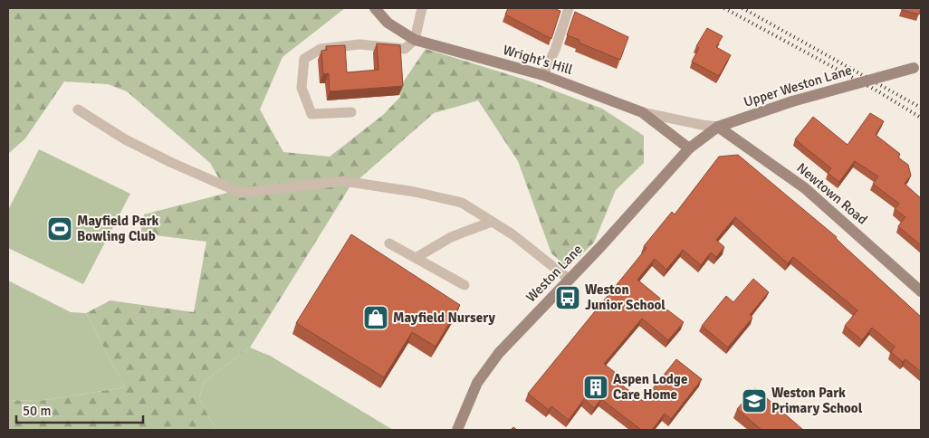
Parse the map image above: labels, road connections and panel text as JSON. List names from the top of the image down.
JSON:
{
  "streets": {
    "street": [
      "Wright's Hill",
      "Upper Weston Lane",
      "Newtown Road",
      "Weston Lane"
    ]
  },
  "crossings": [
    ["Wright's Hill", "Upper Weston Lane"],
    ["Wright's Hill", "Weston Lane"],
    ["Upper Weston Lane", "Newtown Road"],
    ["Upper Weston Lane", "Weston Lane"]
  ],
  "places": {
    "sports": ["Mayfield Park Bowling Club"],
    "bus stop": ["Weston Junior School"],
    "shop": ["Mayfield Nursery"],
    "building": ["Aspen Lodge Care Home"],
    "school or university": ["Weston Park Primary School"]
  },
  "scale_bar": "50 m"
}
